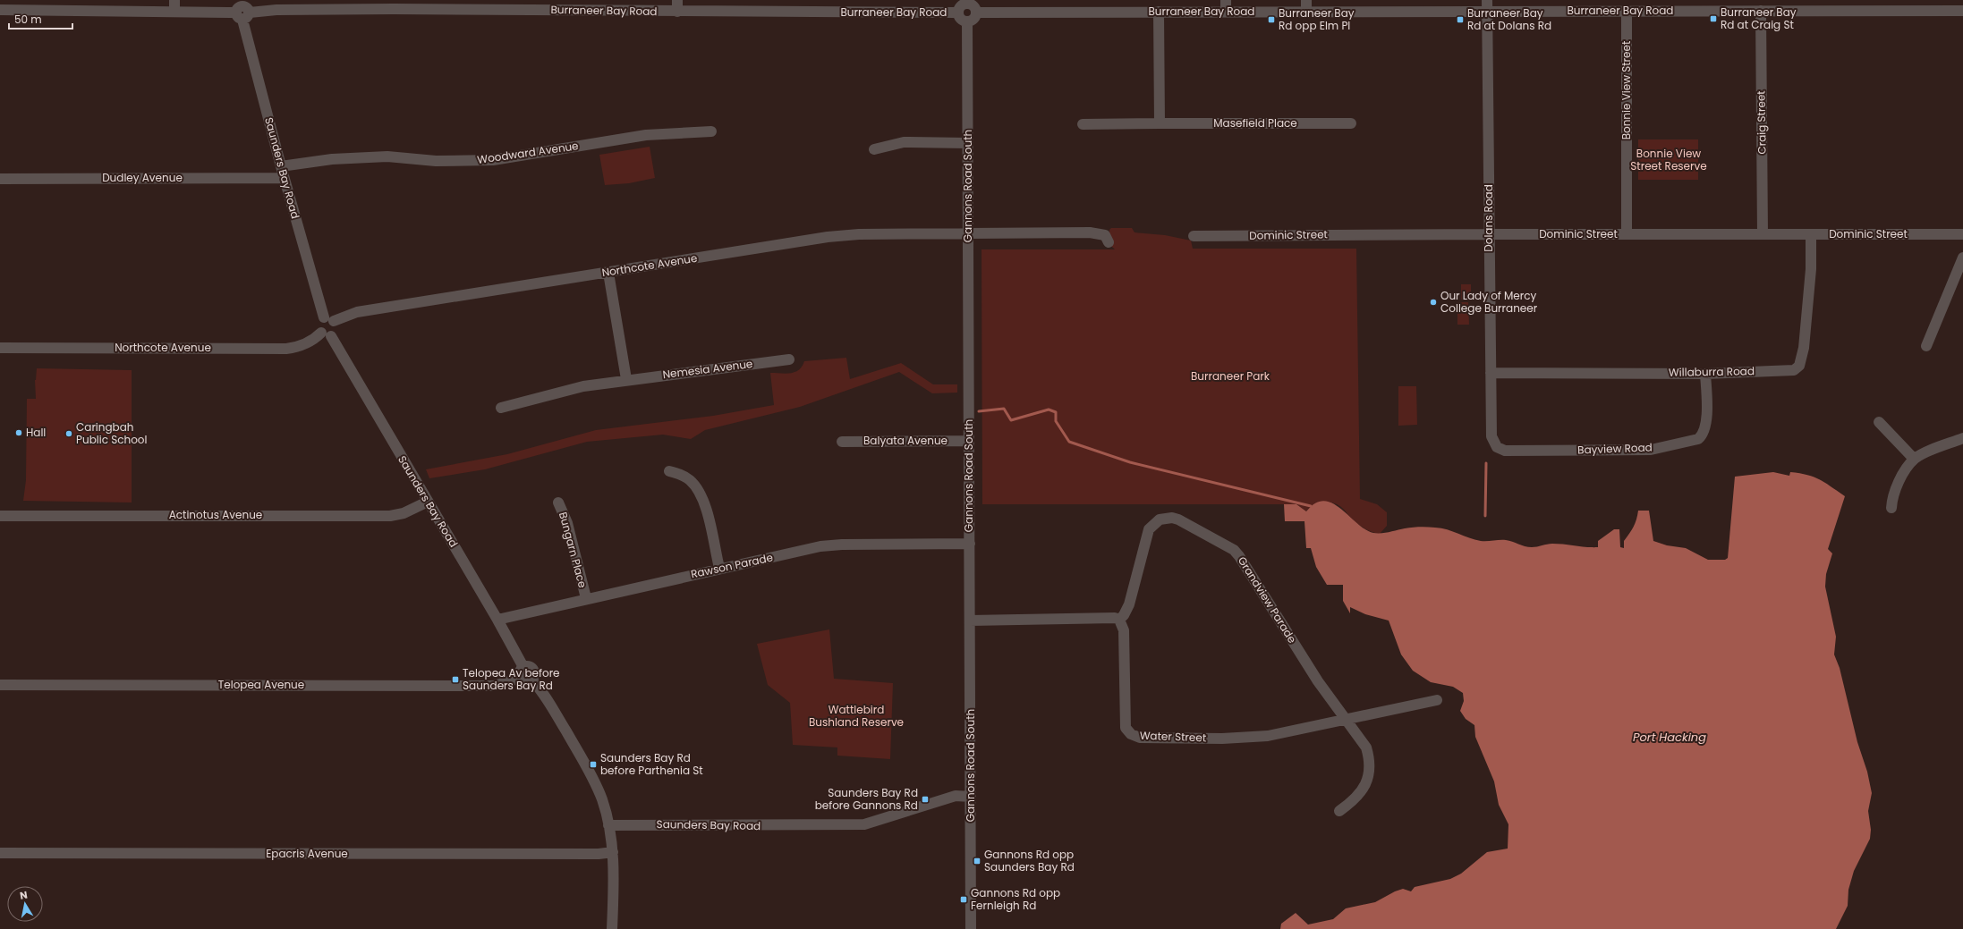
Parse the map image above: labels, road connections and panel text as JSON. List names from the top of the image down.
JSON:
{
  "streets": {
    "street": [
      "Burraneer Bay Road",
      "Bonnie View Street",
      "Craig Street",
      "Masefield Place",
      "Woodward Avenue",
      "Saunders Bay Road",
      "Dudley Avenue",
      "Gannons Road South",
      "Dolans Road",
      "Dominic Street",
      "Northcote Avenue",
      "Nemesia Avenue",
      "Willaburra Road",
      "Balyata Avenue",
      "Bayview Road",
      "Actinotus Avenue",
      "Bungarn Place",
      "Rawson Parade",
      "Grandview Parade",
      "Telopea Avenue",
      "Water Street",
      "Epacris Avenue"
    ]
  },
  "crossings": [
    ["Burraneer Bay Road", "Bonnie View Street"],
    ["Burraneer Bay Road", "Craig Street"],
    ["Burraneer Bay Road", "Saunders Bay Road"],
    ["Burraneer Bay Road", "Gannons Road South"],
    ["Burraneer Bay Road", "Dolans Road"],
    ["Bonnie View Street", "Dominic Street"],
    ["Craig Street", "Dominic Street"],
    ["Woodward Avenue", "Saunders Bay Road"],
    ["Saunders Bay Road", "Dudley Avenue"],
    ["Saunders Bay Road", "Gannons Road South"],
    ["Saunders Bay Road", "Northcote Avenue"],
    ["Saunders Bay Road", "Actinotus Avenue"],
    ["Saunders Bay Road", "Rawson Parade"],
    ["Saunders Bay Road", "Telopea Avenue"],
    ["Gannons Road South", "Northcote Avenue"],
    ["Gannons Road South", "Balyata Avenue"],
    ["Gannons Road South", "Rawson Parade"],
    ["Dolans Road", "Dominic Street"],
    ["Dolans Road", "Willaburra Road"],
    ["Dolans Road", "Bayview Road"],
    ["Dominic Street", "Willaburra Road"],
    ["Willaburra Road", "Bayview Road"],
    ["Bungarn Place", "Rawson Parade"],
    ["Grandview Parade", "Water Street"]
  ],
  "water": ["Port Hacking"],
  "parks": ["Bonnie View Street Reserve", "Burraneer Park", "Wattlebird Bushland Reserve"],
  "places": {
    "transit": [
      "Burraneer Bay Rd at Craig St",
      "Burraneer Bay Rd opp Elm Pl",
      "Burraneer Bay Rd at Dolans Rd",
      "Telopea Av before Saunders Bay Rd",
      "Saunders Bay Rd before Parthenia St",
      "Saunders Bay Rd before Gannons Rd",
      "Gannons Rd opp Saunders Bay Rd",
      "Gannons Rd opp Fernleigh Rd"
    ],
    "other": ["Our Lady of Mercy College Burraneer", "Hall", "Caringbah Public School"]
  },
  "scale_bar": "50 m",
  "north": "top"
}
